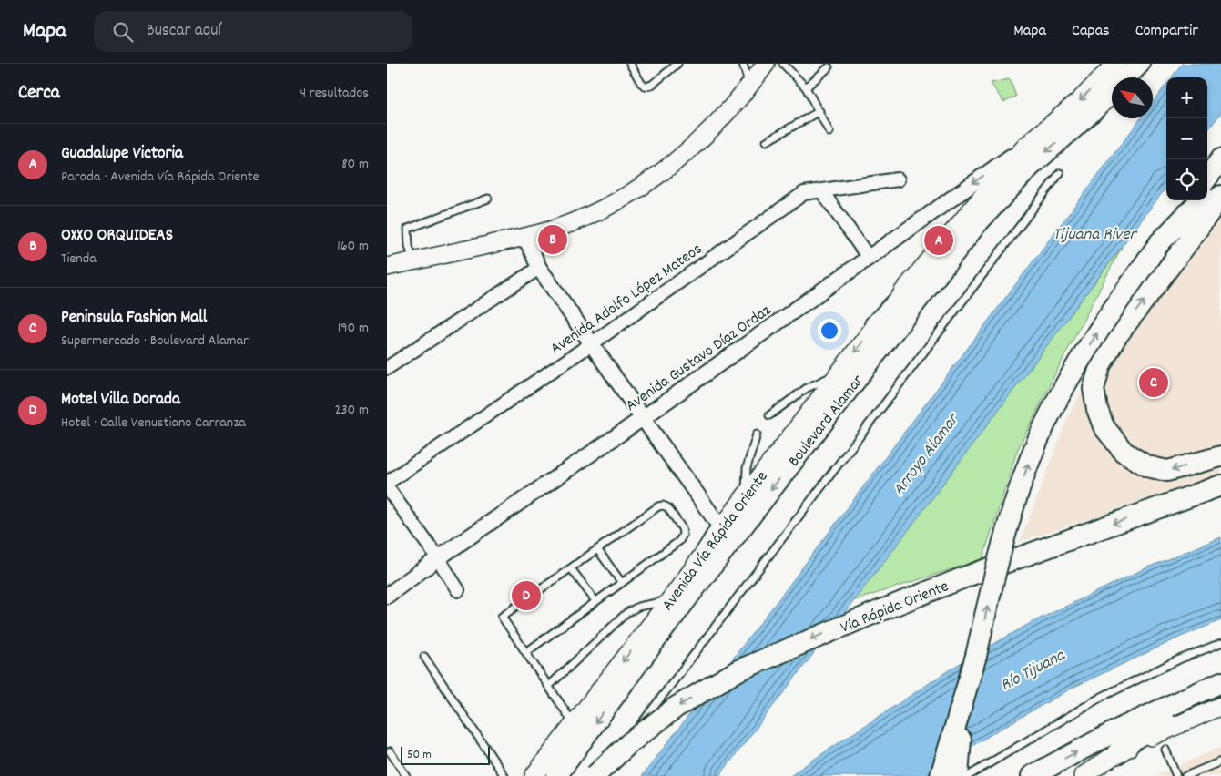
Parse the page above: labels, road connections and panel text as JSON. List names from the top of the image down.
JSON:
{
  "streets": {
    "highway": ["Boulevard Alamar", "Vía Rápida Oriente"],
    "main road": ["Avenida Vía Rápida Oriente"],
    "street": ["Avenida Adolfo López Mateos", "Avenida Gustavo Díaz Ordaz"]
  },
  "crossings": [
    ["Avenida Gustavo Díaz Ordaz", "Avenida Vía Rápida Oriente"],
    ["Boulevard Alamar", "Avenida Vía Rápida Oriente"]
  ],
  "one_way": ["Avenida Vía Rápida Oriente", "Vía Rápida Oriente"],
  "water": ["Tijuana River", "Arroyo Alamar", "Río Tijuana"],
  "scale_bar": "50 m",
  "north": "top left",
  "page": {
    "header": "Mapa",
    "search": "Buscar aquí",
    "nav": ["Mapa", "Capas", "Compartir"],
    "heading": ["Cerca", "4 resultados"],
    "map_buttons": ["+", "−"],
    "list": [
      {
        "mark": "A",
        "name": "Guadalupe Victoria",
        "note": "Parada · Avenida Vía Rápida Oriente",
        "value": "80 m"
      },
      {
        "mark": "B",
        "name": "OXXO ORQUIDEAS",
        "note": "Tienda",
        "value": "160 m"
      },
      {
        "mark": "C",
        "name": "Peninsula Fashion Mall",
        "note": "Supermercado · Boulevard Alamar",
        "value": "190 m"
      },
      {
        "mark": "D",
        "name": "Motel Villa Dorada",
        "note": "Hotel · Calle Venustiano Carranza",
        "value": "230 m"
      }
    ],
    "pins": [
      "B",
      "A",
      "C",
      "D"
    ],
    "scale": "50 m"
  }
}
